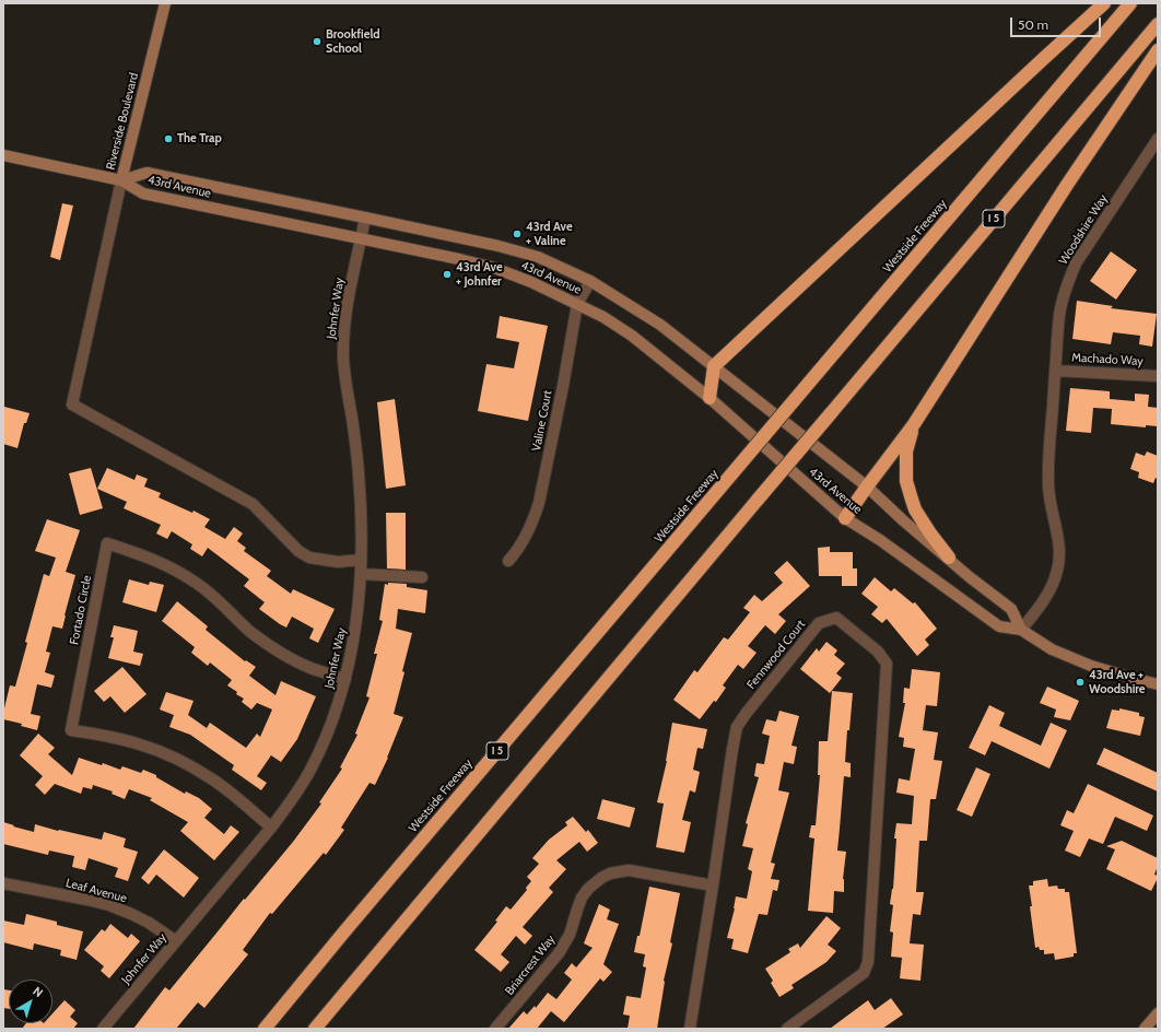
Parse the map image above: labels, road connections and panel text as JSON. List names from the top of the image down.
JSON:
{
  "streets": {
    "highway": ["I 5", "Westside Freeway"],
    "main road": ["Riverside Boulevard", "43rd Avenue"],
    "street": [
      "Woodshire Way",
      "Johnfer Way",
      "Machado Way",
      "Valine Court",
      "Fortado Circle",
      "Fennwood Court",
      "Leaf Avenue",
      "Briarcrest Way"
    ]
  },
  "crossings": [
    ["Riverside Boulevard", "43rd Avenue"],
    ["43rd Avenue", "Johnfer Way"],
    ["43rd Avenue", "Valine Court"],
    ["Woodshire Way", "Machado Way"],
    ["Johnfer Way", "Fortado Circle"],
    ["Johnfer Way", "Leaf Avenue"],
    ["Fennwood Court", "Briarcrest Way"]
  ],
  "places": [
    "Brookfield School",
    "The Trap",
    "43rd Ave + Valine",
    "43rd Ave + Johnfer",
    "43rd Ave + Woodshire"
  ],
  "scale_bar": "50 m",
  "north": "top right"
}
